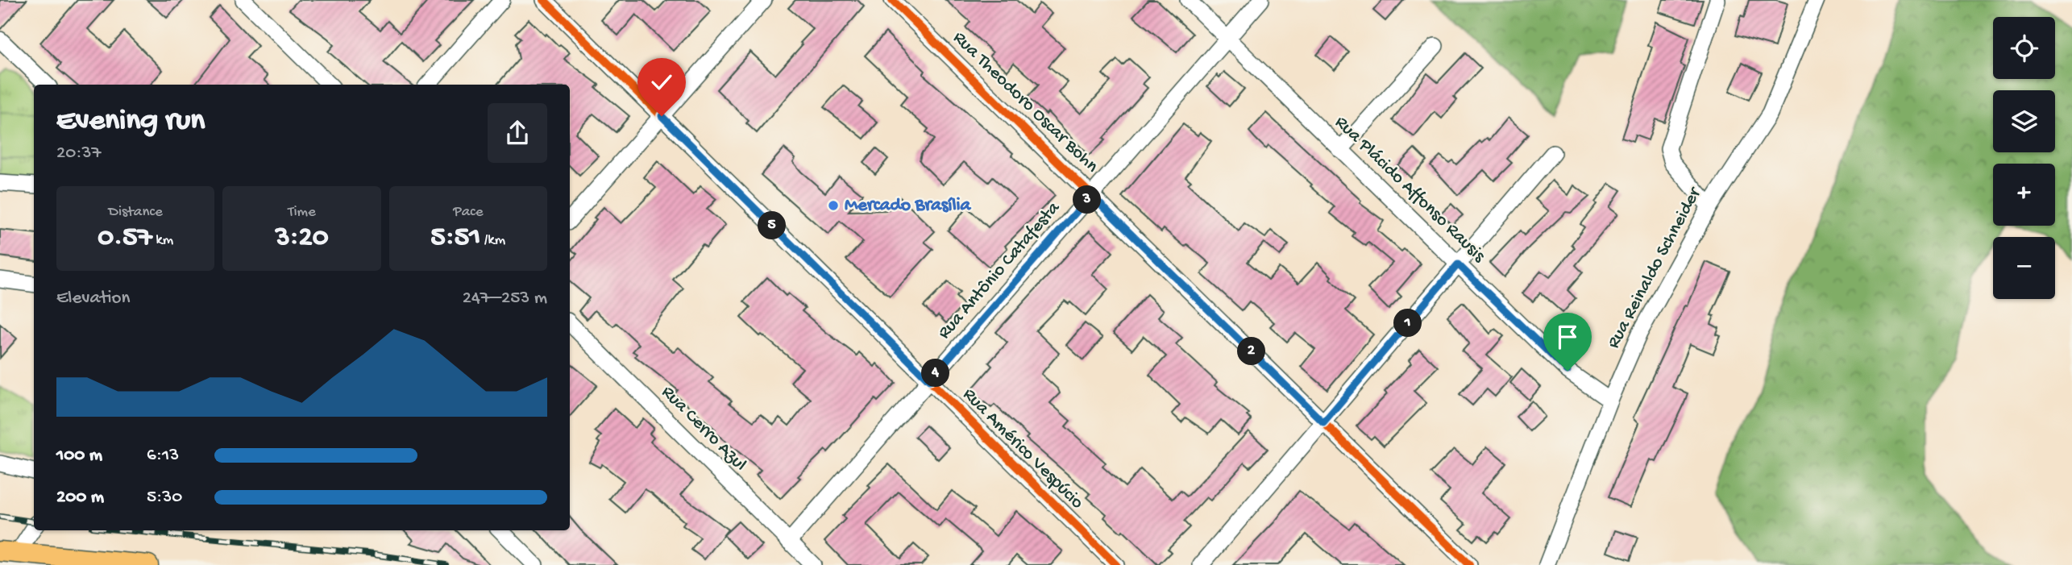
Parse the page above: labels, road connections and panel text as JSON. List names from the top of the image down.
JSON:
{
  "streets": {
    "street": [
      "Rua Theodoro Oscar Bohn",
      "Rua Plácido Affonso Rausis",
      "Rua Reinaldo Schneider",
      "Rua Antônio Catafesta",
      "Rua Cerro Azul",
      "Rua Américo Vespúcio"
    ]
  },
  "crossings": [
    ["Rua Theodoro Oscar Bohn", "Rua Antônio Catafesta"],
    ["Rua Plácido Affonso Rausis", "Rua Reinaldo Schneider"],
    ["Rua Plácido Affonso Rausis", "Rua Antônio Catafesta"],
    ["Rua Antônio Catafesta", "Rua Cerro Azul"],
    ["Rua Antônio Catafesta", "Rua Américo Vespúcio"]
  ],
  "places": ["Mercado Brasília"],
  "page": {
    "map_buttons": ["+", "−"],
    "heading": ["Evening run", "20:37"],
    "stats": [
      ["Distance", "0.57 km"],
      ["Time", "3:20"],
      ["Pace", "5:51 /km"]
    ],
    "pins": [
      "3",
      "5",
      "1",
      "2",
      "4"
    ],
    "chart": ["Elevation", "247–253 m"],
    "list": [
      {
        "name": "100 m",
        "note": "6:13"
      },
      {
        "name": "200 m",
        "note": "5:30"
      }
    ]
  }
}
